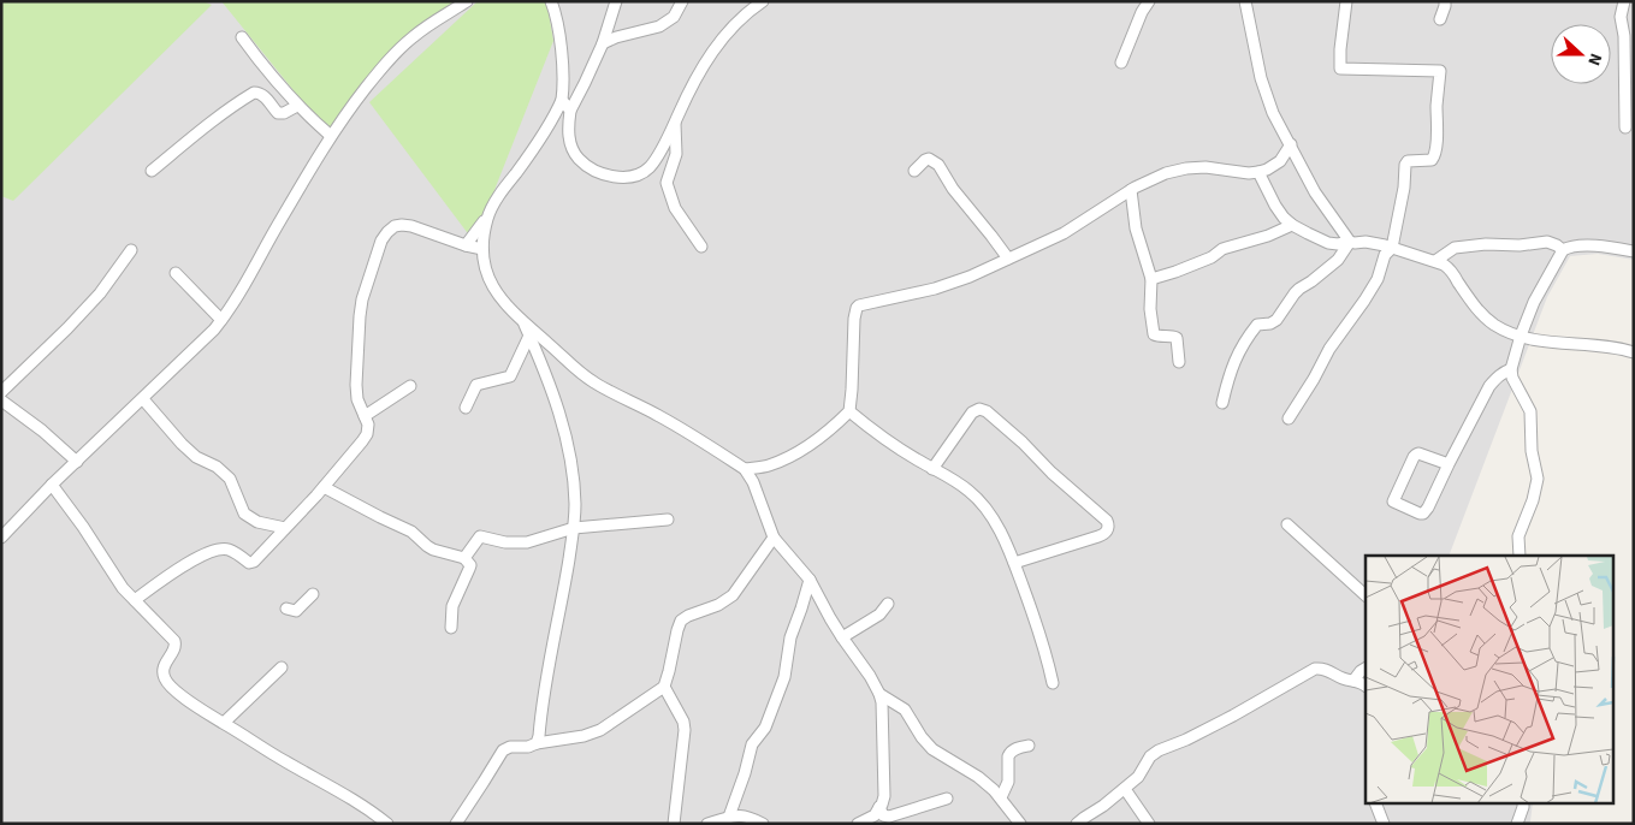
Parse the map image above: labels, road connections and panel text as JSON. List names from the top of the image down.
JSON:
{
  "north": "right"
}
